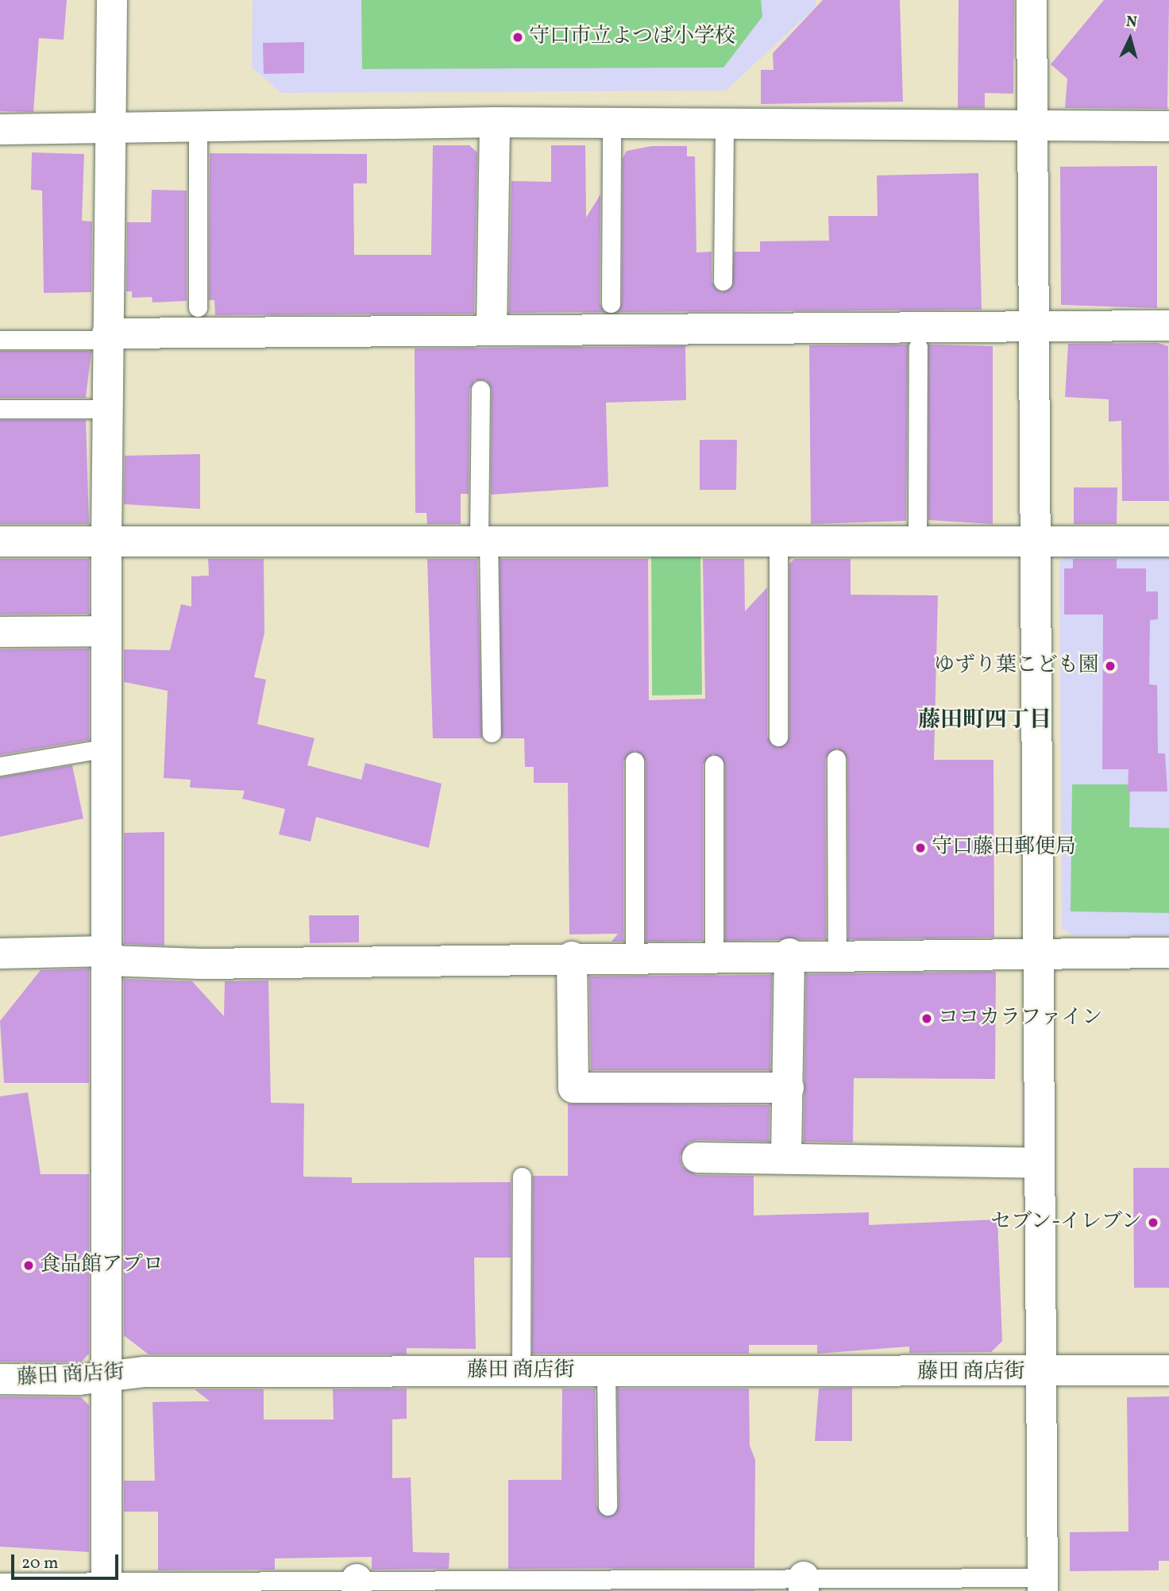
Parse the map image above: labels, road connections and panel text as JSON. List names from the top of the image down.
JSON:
{
  "streets": {
    "street": ["藤田 商店街"]
  },
  "districts": ["藤田町四丁目"],
  "places": [
    "守口市立よつば小学校",
    "ゆずり葉こども園",
    "守口藤田郵便局",
    "ココカラファイン",
    "セブン-イレブン",
    "食品館アプロ"
  ],
  "scale_bar": "20 m",
  "north": "top"
}
